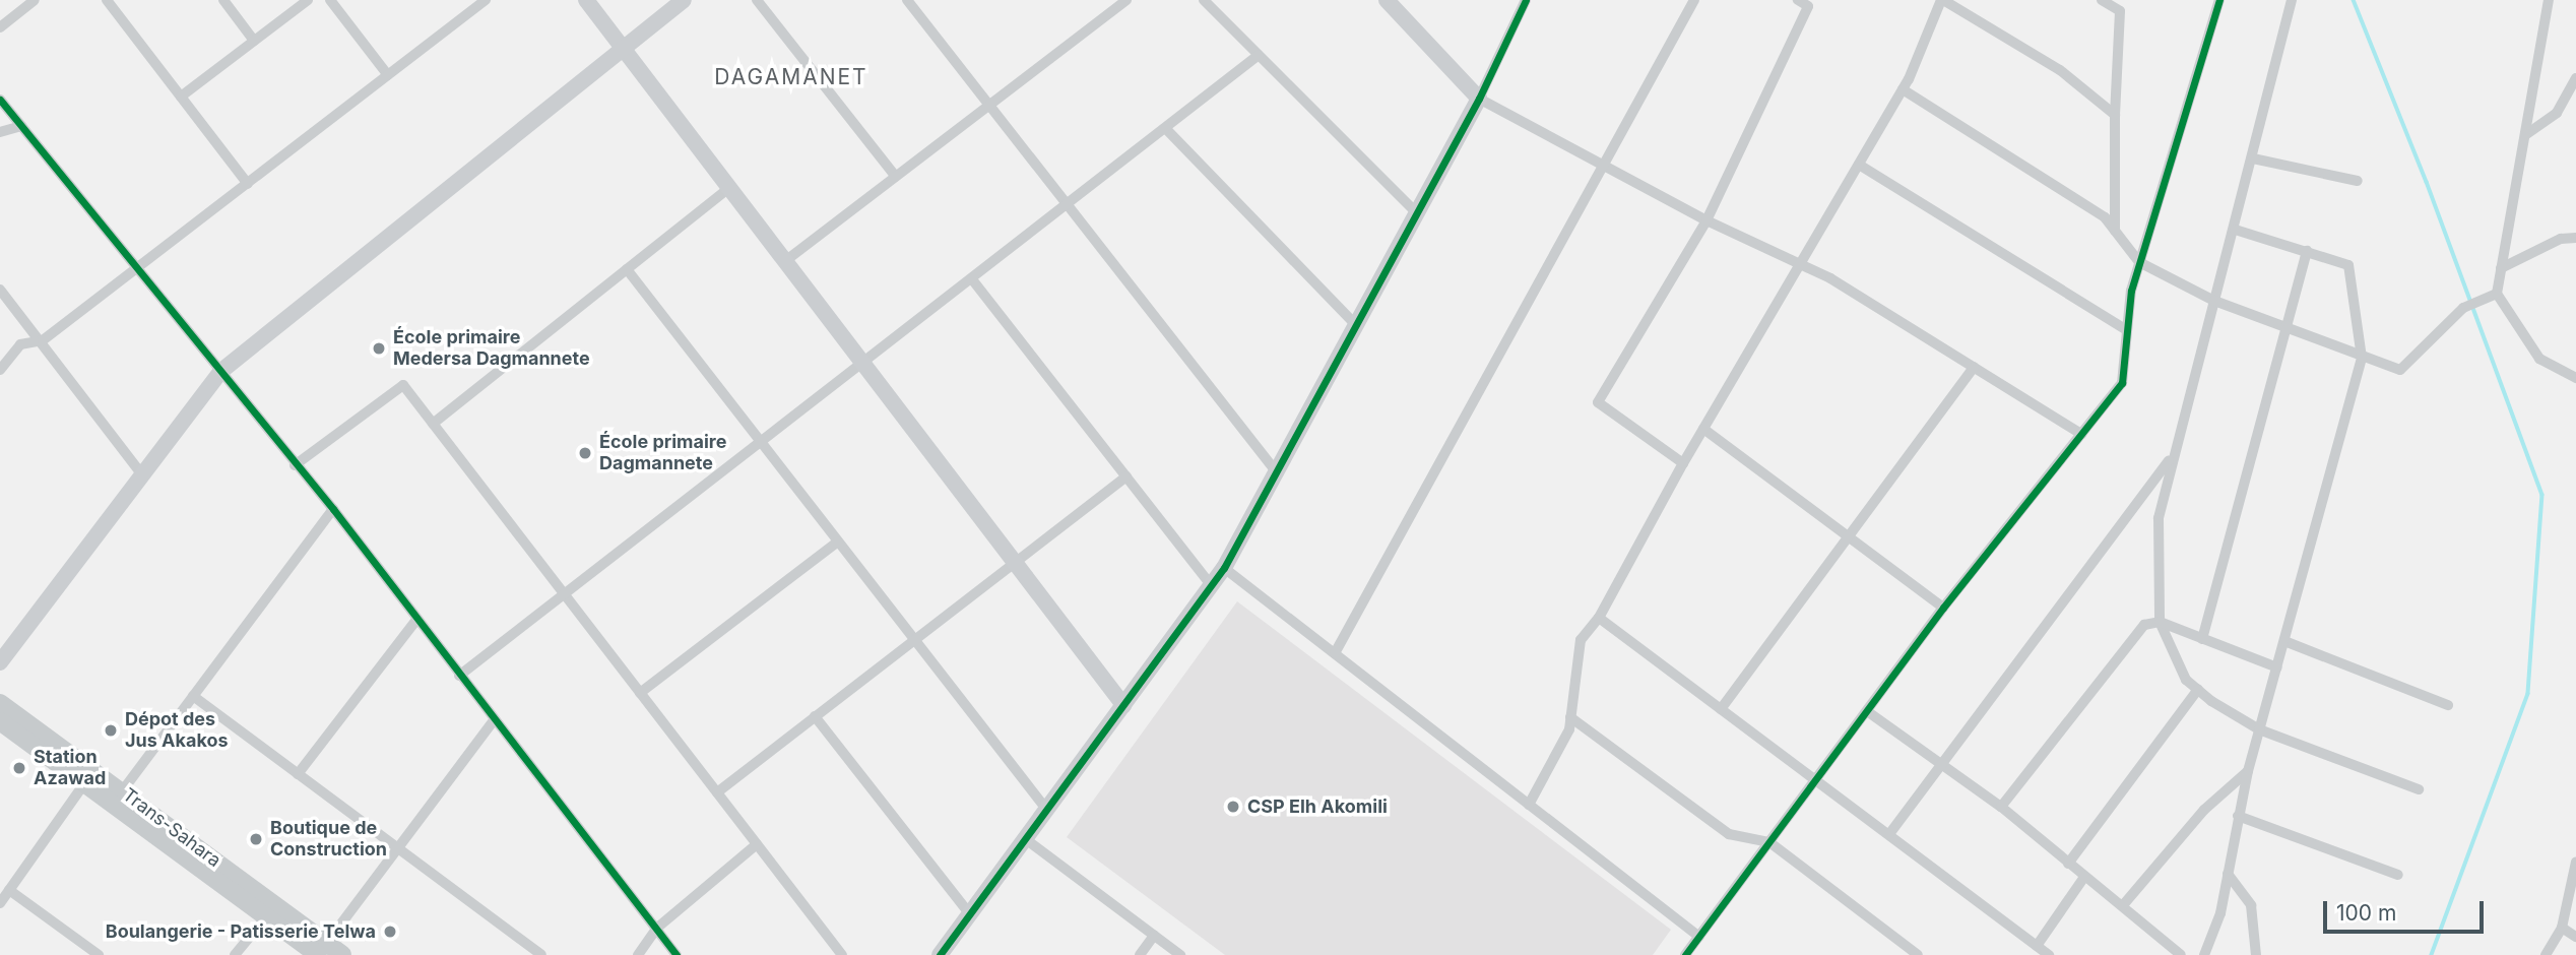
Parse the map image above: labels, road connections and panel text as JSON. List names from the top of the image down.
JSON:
{
  "streets": {
    "main road": ["Trans-Sahara"]
  },
  "districts": ["DAGAMANET"],
  "places": [
    "École primaire Medersa Dagmannete",
    "École primaire Dagmannete",
    "Dépot des Jus Akakos",
    "Station Azawad",
    "CSP Elh Akomili",
    "Boutique de Construction",
    "Boulangerie - Patisserie Telwa"
  ],
  "scale_bar": "100 m"
}
